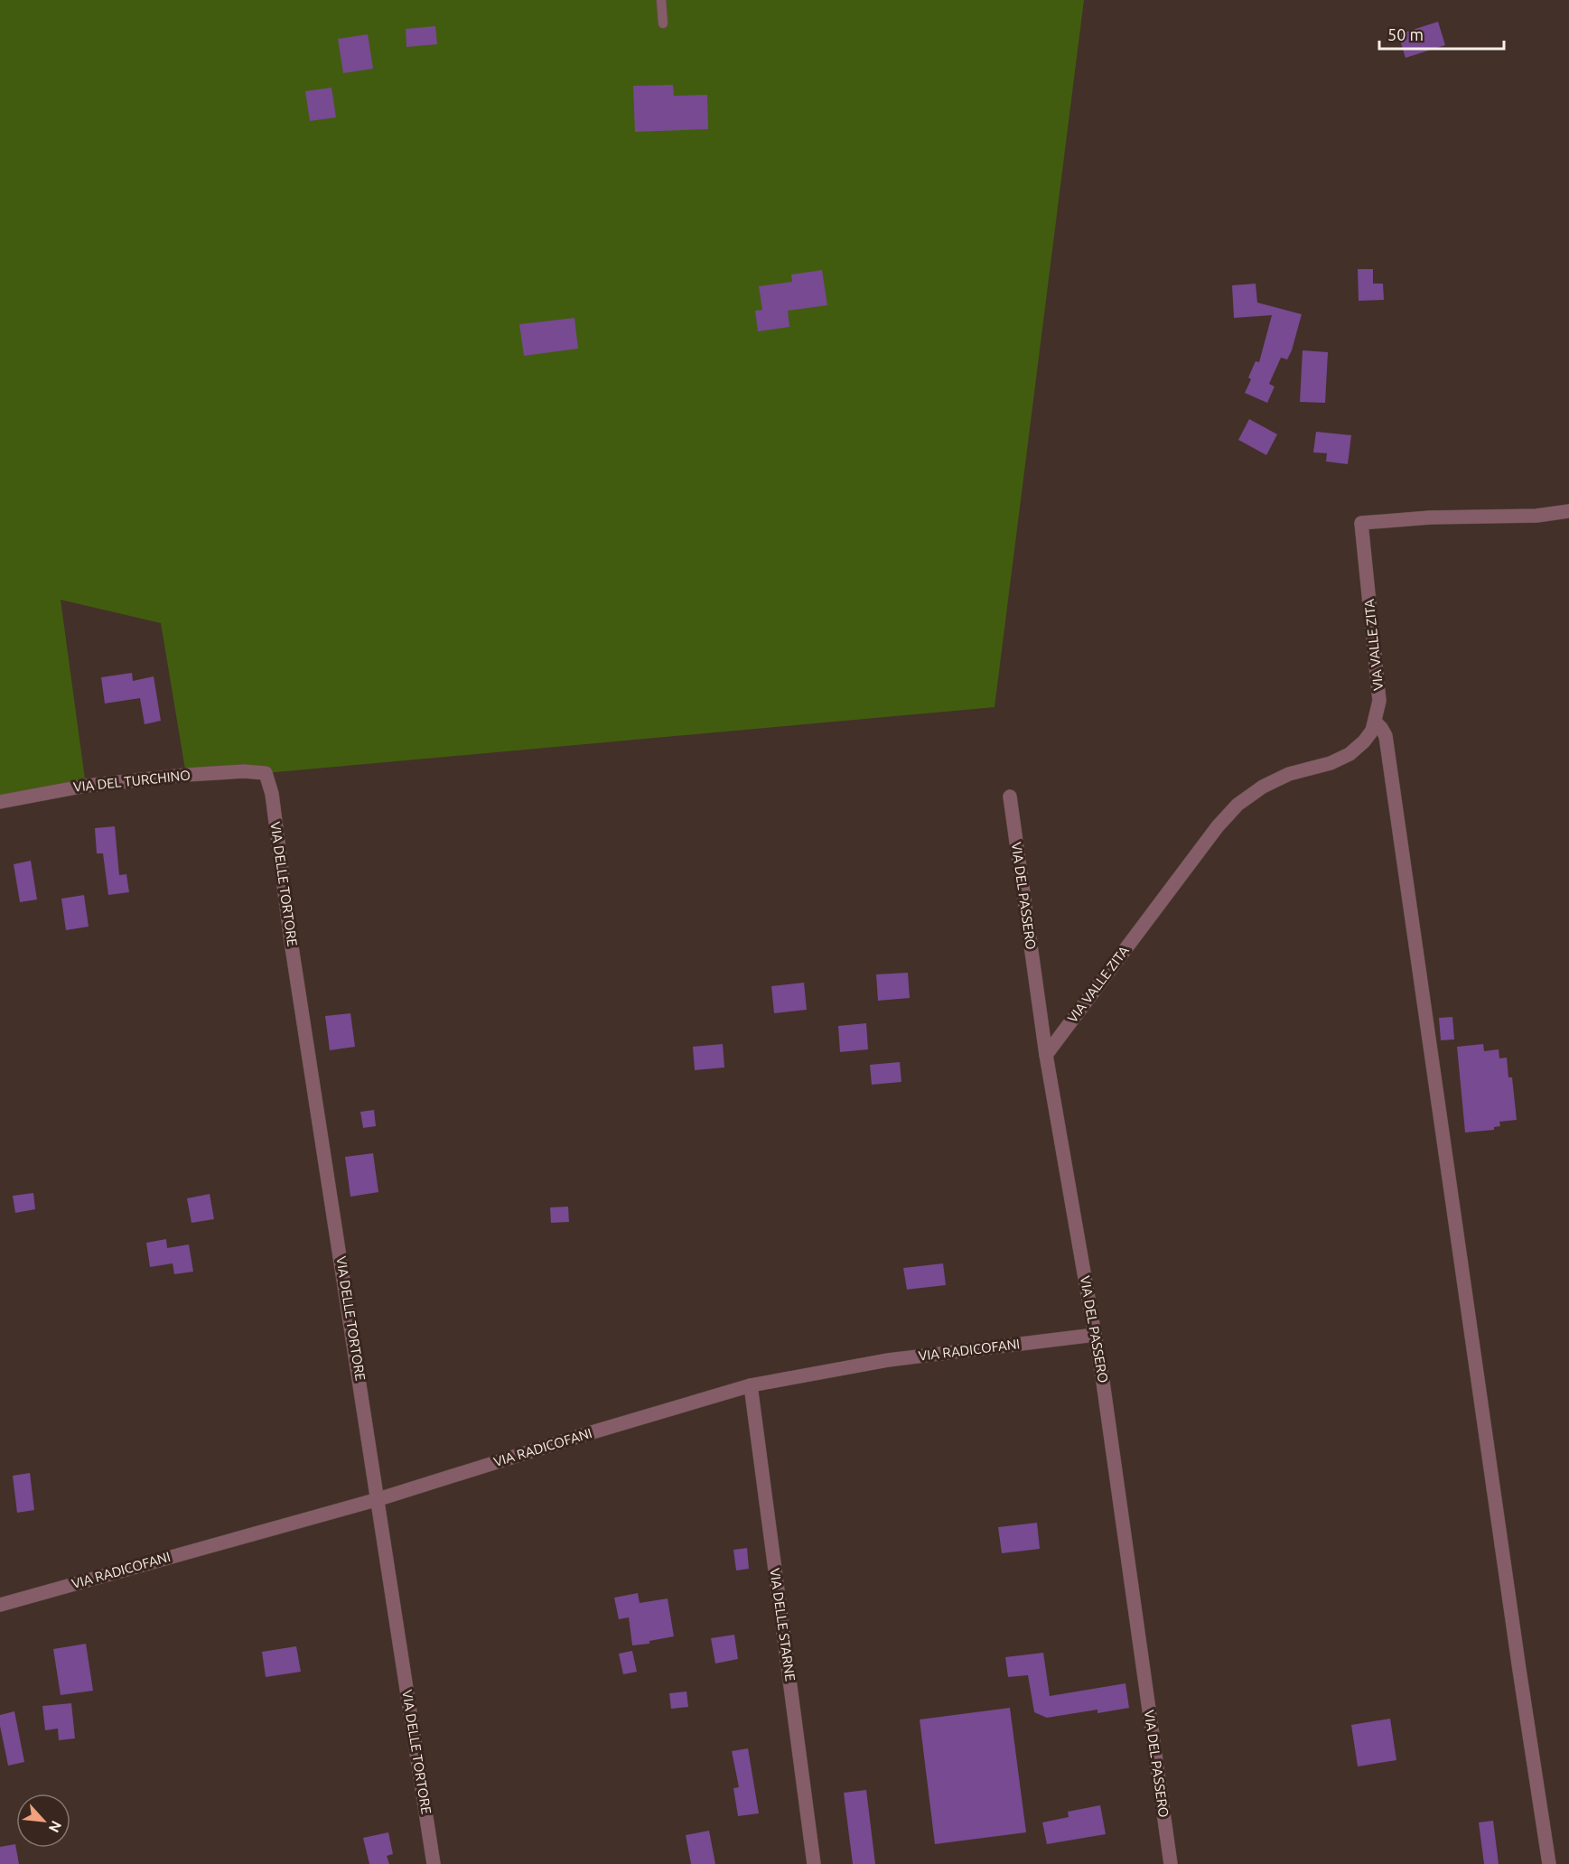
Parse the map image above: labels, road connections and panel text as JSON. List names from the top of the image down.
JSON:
{
  "streets": {
    "street": [
      "VIA VALLE ZITA",
      "VIA DEL TURCHINO",
      "VIA DELLE TORTORE",
      "VIA DEL PASSERO",
      "VIA RADICOFANI",
      "VIA DELLE STARNE"
    ]
  },
  "crossings": [
    ["VIA VALLE ZITA", "VIA DEL PASSERO"],
    ["VIA DEL TURCHINO", "VIA DELLE TORTORE"],
    ["VIA DELLE TORTORE", "VIA RADICOFANI"],
    ["VIA DEL PASSERO", "VIA RADICOFANI"],
    ["VIA RADICOFANI", "VIA DELLE STARNE"]
  ],
  "scale_bar": "50 m",
  "north": "bottom right"
}
